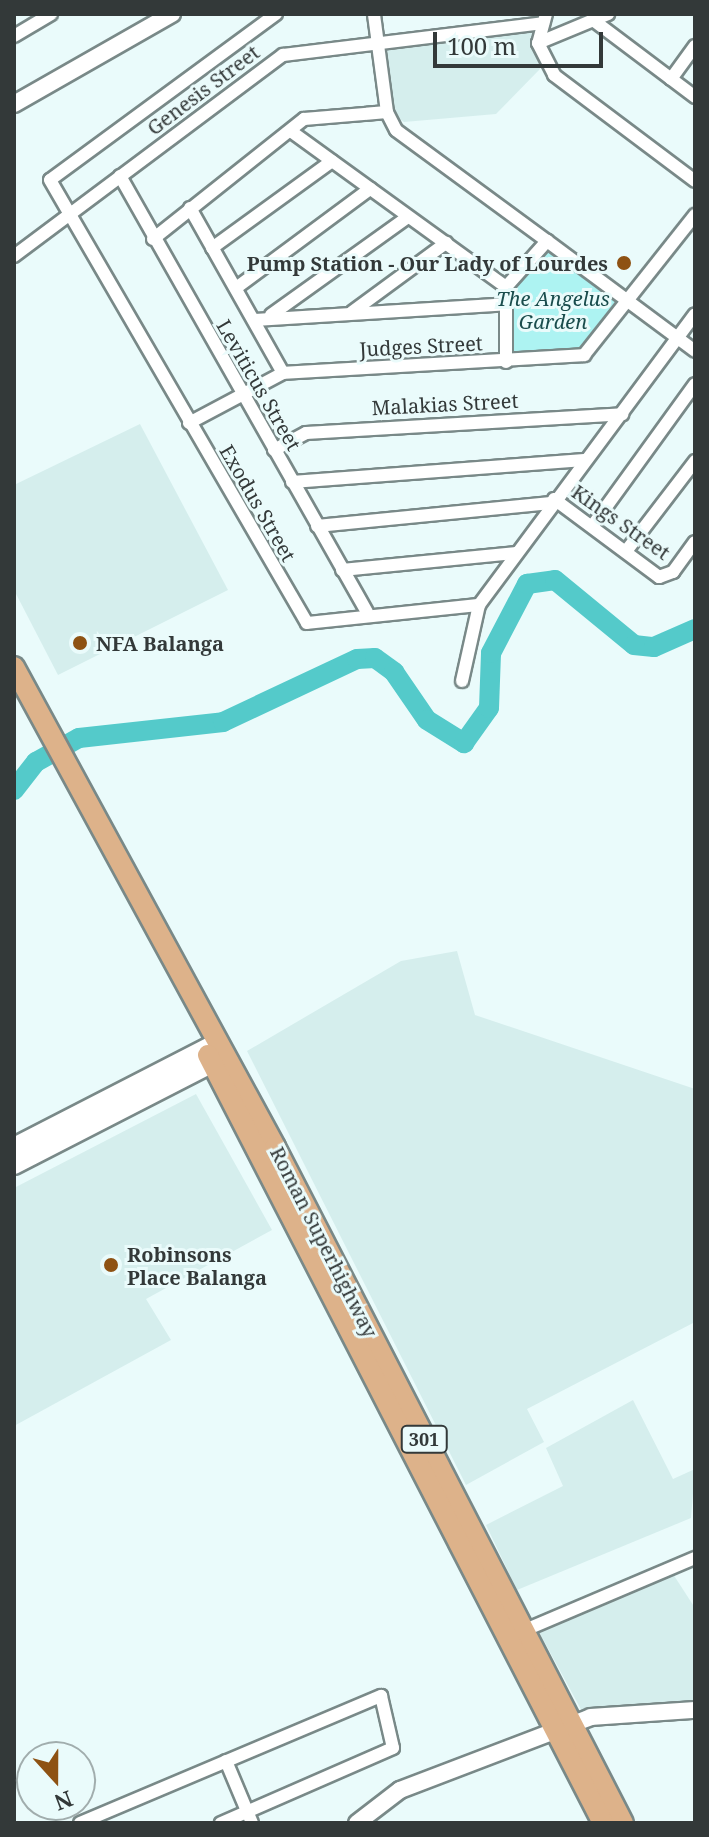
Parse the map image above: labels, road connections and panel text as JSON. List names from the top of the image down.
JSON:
{
  "streets": {
    "main road": ["Roman Superhighway", "301"],
    "street": [
      "Genesis Street",
      "Judges Street",
      "Leviticus Street",
      "Malakias Street",
      "Exodus Street",
      "Kings Street"
    ]
  },
  "crossings": [
    ["Genesis Street", "Leviticus Street"],
    ["Genesis Street", "Exodus Street"],
    ["Judges Street", "Leviticus Street"],
    ["Judges Street", "Exodus Street"],
    ["Leviticus Street", "Malakias Street"],
    ["Leviticus Street", "Exodus Street"]
  ],
  "parks": ["The Angelus Garden"],
  "places": ["Pump Station - Our Lady of Lourdes", "NFA Balanga", "Robinsons Place Balanga"],
  "scale_bar": "100 m",
  "north": "bottom"
}
